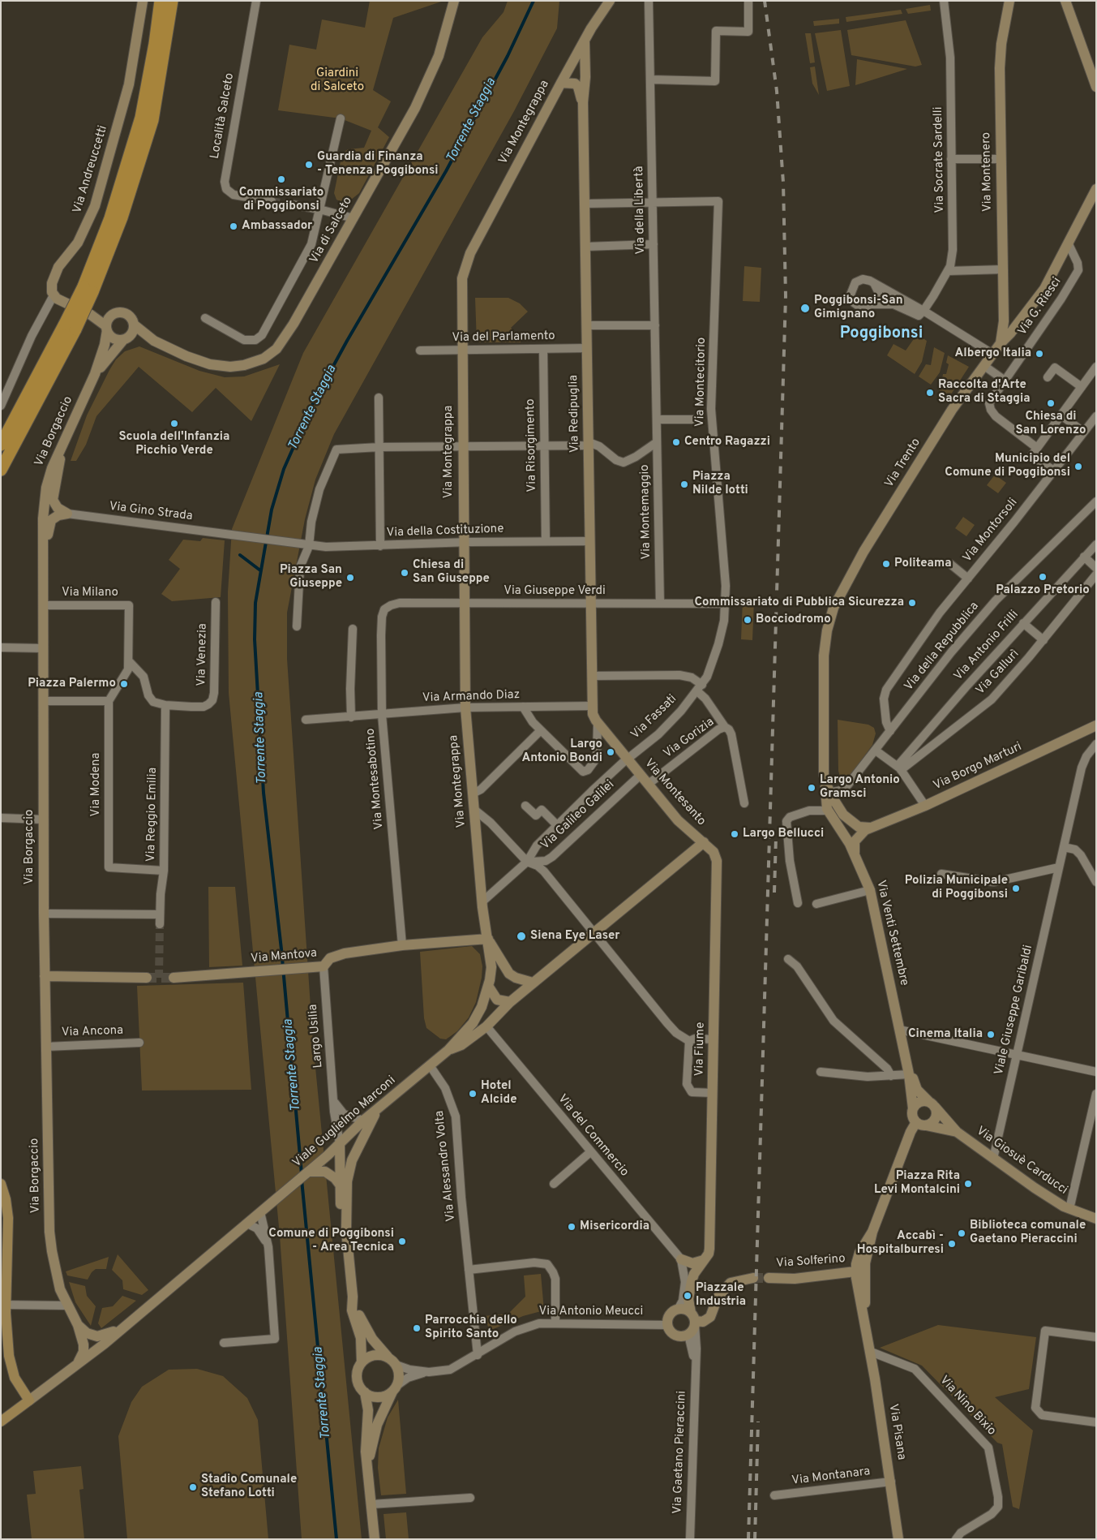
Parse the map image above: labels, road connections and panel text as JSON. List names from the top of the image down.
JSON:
{
  "streets": {
    "main road": [
      "Via Montegrappa",
      "Via Andreuccetti",
      "Via Montenero",
      "Via di Salceto",
      "Via Redipuglia",
      "Via Borgaccio",
      "Via Trento",
      "Via Borgo Marturi",
      "Via Montesanto",
      "Via Venti Settembre",
      "Via Mantova",
      "Via Fiume",
      "Viale Guglielmo Marconi",
      "Via Giosuè Carducci",
      "Via Solferino",
      "Via Pisana"
    ],
    "street": [
      "Località Salceto",
      "Via Socrate Sardelli",
      "Via della Libertà",
      "Via G. Riesci",
      "Via del Parlamento",
      "Via Montecitorio",
      "Via Risorgimento",
      "Via Gino Strada",
      "Via Montemaggio",
      "Via Montorsoli",
      "Via della Costituzione",
      "Via Giuseppe Verdi",
      "Via Milano",
      "Via Antonio Frilli",
      "Via della Repubblica",
      "Via Venezia",
      "Via Gallurì",
      "Via Armando Diaz",
      "Via Fassati",
      "Via Gorizia",
      "Via Montesabotino",
      "Via Modena",
      "Via Reggio Emilia",
      "Via Galileo Galilei",
      "Viale Giuseppe Garibaldi",
      "Via Ancona",
      "Largo Usilia",
      "Via del Commercio",
      "Via Alessandro Volta",
      "Via Antonio Meucci",
      "Via Nino Bixio",
      "Via Gaetano Pieraccini",
      "Via Montanara"
    ]
  },
  "crossings": [
    ["Via Montegrappa", "Via del Parlamento"],
    ["Via Montegrappa", "Via Redipuglia"],
    ["Via Montegrappa", "Via della Costituzione"],
    ["Via Montegrappa", "Via Giuseppe Verdi"],
    ["Via Montegrappa", "Via Armando Diaz"],
    ["Via Montegrappa", "Via Galileo Galilei"],
    ["Via Montegrappa", "Via Mantova"],
    ["Via Montegrappa", "Viale Guglielmo Marconi"],
    ["Via Montenero", "Via Trento"],
    ["Via della Libertà", "Via Montecitorio"],
    ["Via della Libertà", "Via Montemaggio"],
    ["Via di Salceto", "Via Borgaccio"],
    ["Via G. Riesci", "Via Trento"],
    ["Via del Parlamento", "Via Redipuglia"],
    ["Via del Parlamento", "Via Risorgimento"],
    ["Via Montecitorio", "Via Redipuglia"],
    ["Via Montecitorio", "Via Giuseppe Verdi"],
    ["Via Montecitorio", "Via Fassati"],
    ["Via Montecitorio", "Via Gorizia"],
    ["Via Redipuglia", "Via della Costituzione"],
    ["Via Redipuglia", "Via Giuseppe Verdi"],
    ["Via Redipuglia", "Via Armando Diaz"],
    ["Via Redipuglia", "Via Montesanto"],
    ["Via Borgaccio", "Via Milano"],
    ["Via Borgaccio", "Via Ancona"],
    ["Via Borgaccio", "Viale Guglielmo Marconi"],
    ["Via Risorgimento", "Via della Costituzione"],
    ["Via Trento", "Via Venti Settembre"],
    ["Via Gino Strada", "Via della Costituzione"],
    ["Via Montemaggio", "Via Giuseppe Verdi"],
    ["Via Montorsoli", "Via della Repubblica"],
    ["Via Giuseppe Verdi", "Via Montesabotino"],
    ["Via Antonio Frilli", "Via Gallurì"],
    ["Via Venezia", "Via Reggio Emilia"],
    ["Via Armando Diaz", "Via Montesabotino"],
    ["Via Fassati", "Via Gorizia"],
    ["Via Fassati", "Via Montesanto"],
    ["Via Fassati", "Via Galileo Galilei"],
    ["Via Gorizia", "Via Montesanto"],
    ["Via Montesabotino", "Via Mantova"],
    ["Via Modena", "Via Reggio Emilia"],
    ["Via Montesanto", "Via Galileo Galilei"],
    ["Via Montesanto", "Via Fiume"],
    ["Via Montesanto", "Viale Guglielmo Marconi"],
    ["Via Galileo Galilei", "Via Mantova"],
    ["Via Galileo Galilei", "Viale Guglielmo Marconi"],
    ["Via Venti Settembre", "Via Giosuè Carducci"],
    ["Via Venti Settembre", "Via Pisana"],
    ["Via Mantova", "Largo Usilia"],
    ["Via Mantova", "Viale Guglielmo Marconi"],
    ["Viale Giuseppe Garibaldi", "Via Giosuè Carducci"],
    ["Largo Usilia", "Viale Guglielmo Marconi"],
    ["Via Fiume", "Viale Guglielmo Marconi"],
    ["Viale Guglielmo Marconi", "Via del Commercio"],
    ["Viale Guglielmo Marconi", "Via Alessandro Volta"],
    ["Via Giosuè Carducci", "Via Pisana"],
    ["Via Alessandro Volta", "Via Antonio Meucci"],
    ["Via Solferino", "Via Pisana"],
    ["Via Antonio Meucci", "Via Gaetano Pieraccini"],
    ["Via Nino Bixio", "Via Pisana"],
    ["Via Pisana", "Via Montanara"]
  ],
  "districts": ["Poggibonsi"],
  "water": ["Torrente Staggia"],
  "parks": ["Giardini di Salceto"],
  "places": [
    "Guardia di Finanza - Tenenza Poggibonsi",
    "Commissariato di Poggibonsi",
    "Ambassador",
    "Poggibonsi-San Gimignano",
    "Albergo Italia",
    "Raccolta d'Arte Sacra di Staggia",
    "Chiesa di San Lorenzo",
    "Scuola dell'Infanzia Picchio Verde",
    "Centro Ragazzi",
    "Municipio del Comune di Poggibonsi",
    "Piazza Nilde Iotti",
    "Politeama",
    "Chiesa di San Giuseppe",
    "Palazzo Pretorio",
    "Piazza San Giuseppe",
    "Commissariato di Pubblica Sicurezza",
    "Bocciodromo",
    "Piazza Palermo",
    "Largo Antonio Bondi",
    "Largo Antonio Gramsci",
    "Largo Bellucci",
    "Polizia Municipale di Poggibonsi",
    "Siena Eye Laser",
    "Cinema Italia",
    "Hotel Alcide",
    "Piazza Rita Levi Montalcini",
    "Misericordia",
    "Biblioteca comunale Gaetano Pieraccini",
    "Comune di Poggibonsi - Area Tecnica",
    "Accabì - Hospitalburresi",
    "Piazzale Industria",
    "Parrocchia dello Spirito Santo",
    "Stadio Comunale Stefano Lotti"
  ]
}
